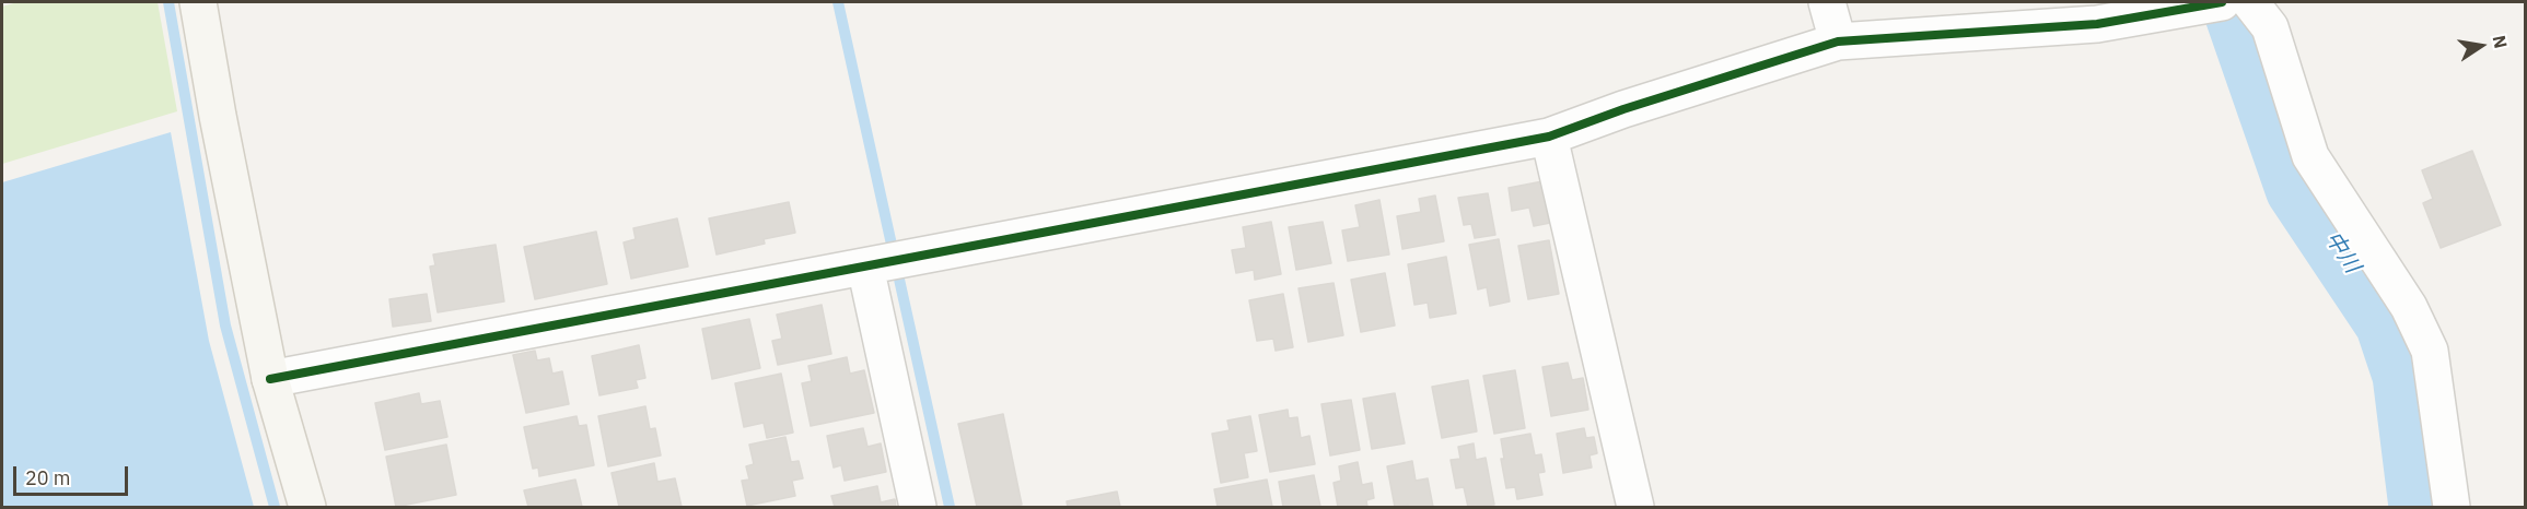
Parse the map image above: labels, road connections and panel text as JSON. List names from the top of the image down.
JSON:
{
  "water": ["中川"],
  "scale_bar": "20 m",
  "north": "right"
}
